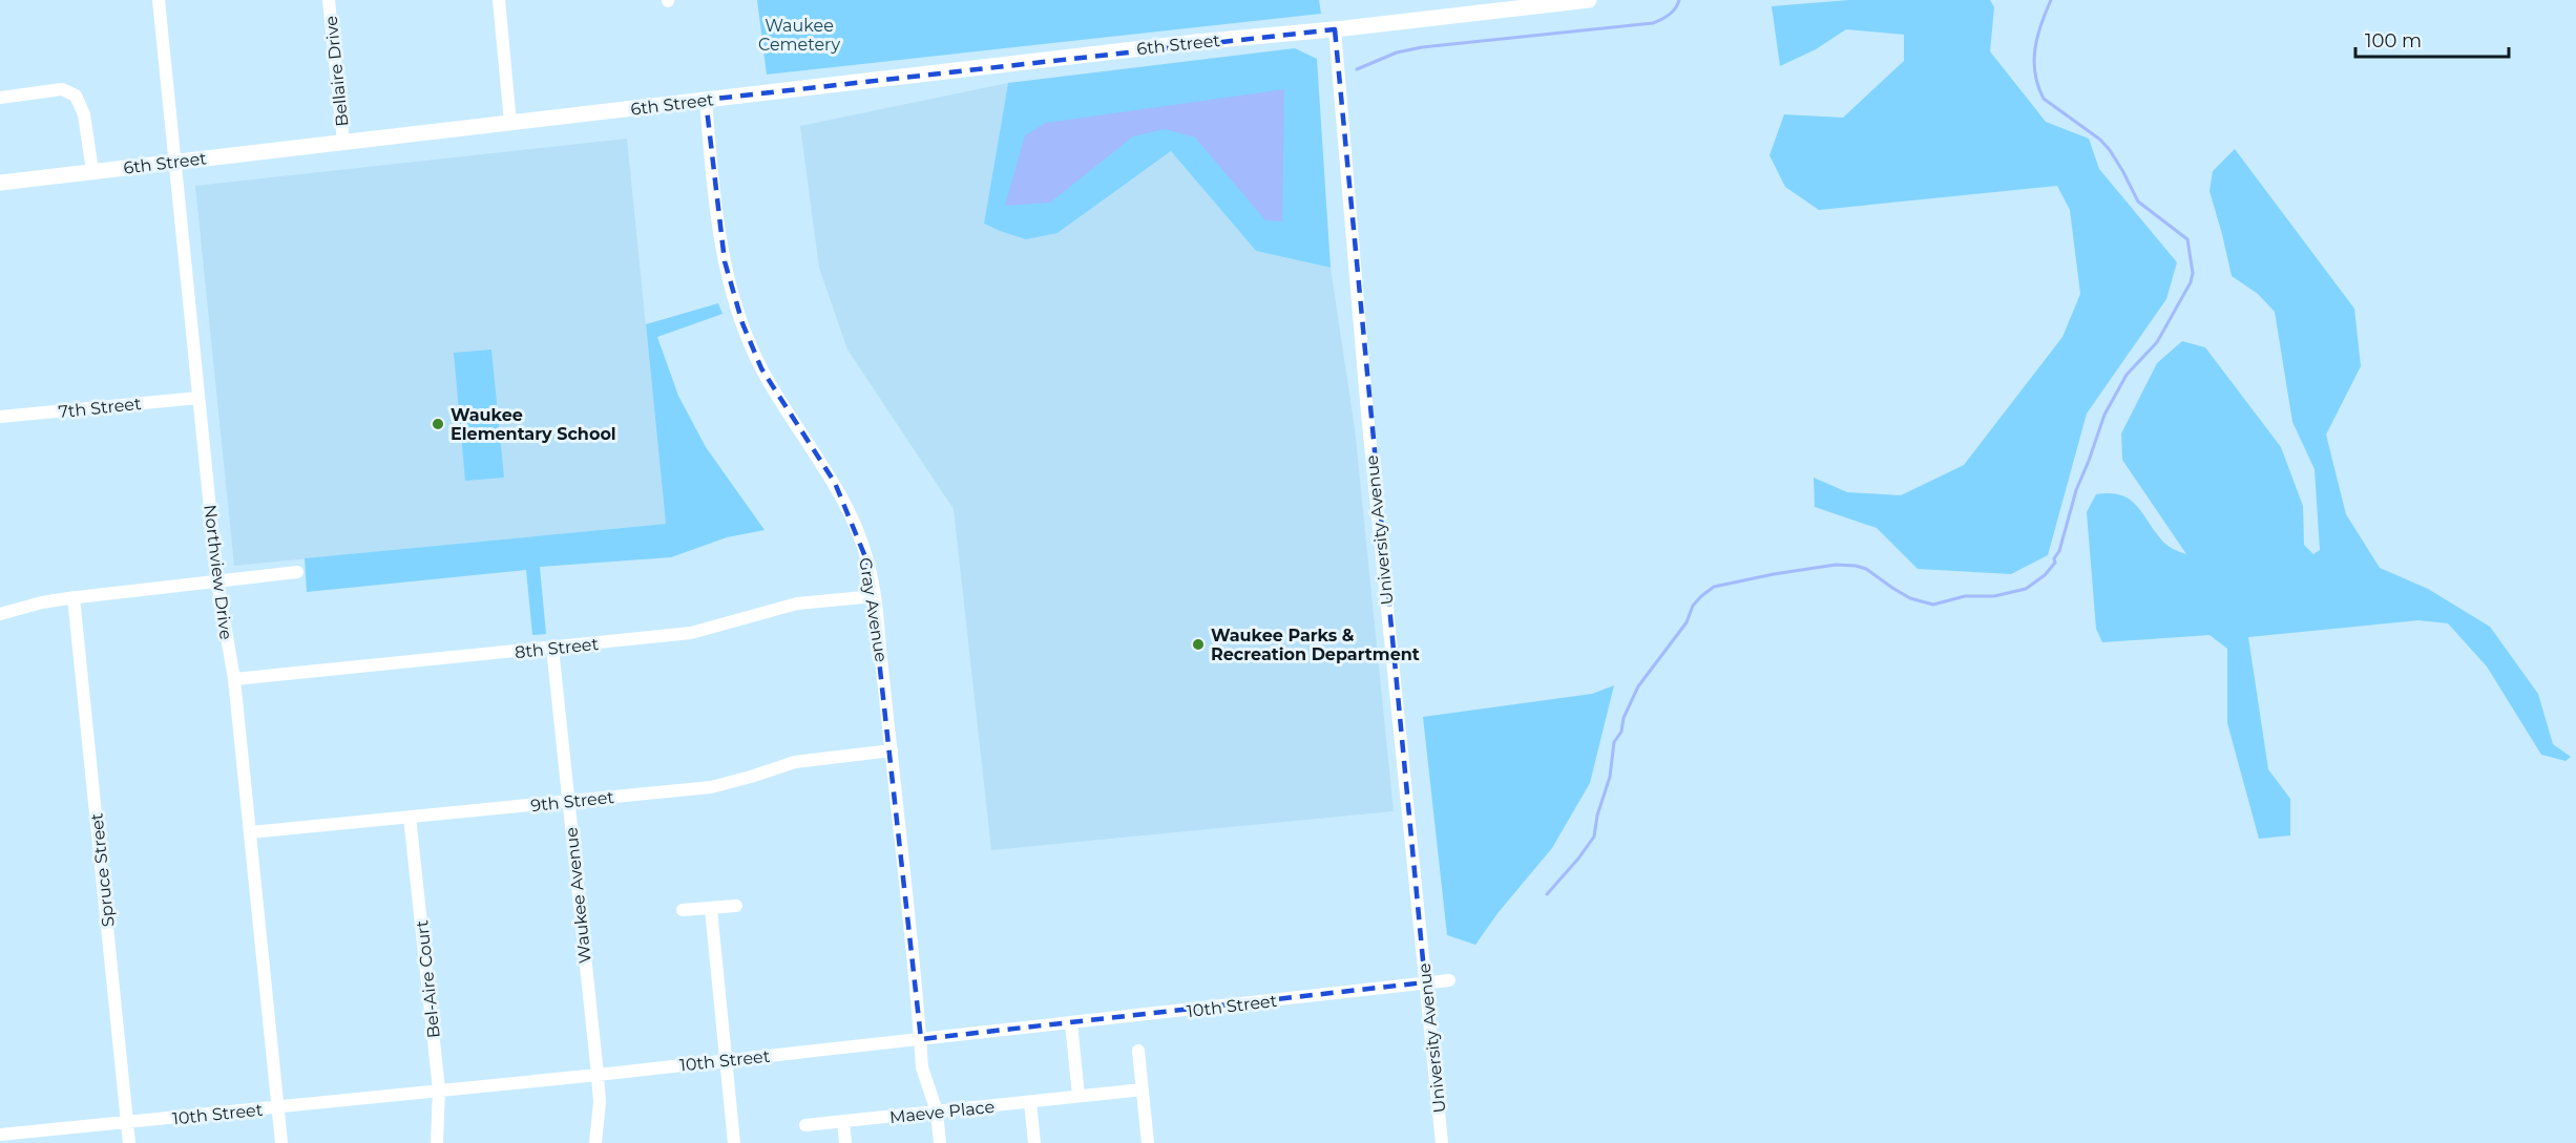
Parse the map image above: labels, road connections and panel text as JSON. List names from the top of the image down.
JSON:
{
  "streets": {
    "main road": ["6th Street"],
    "street": [
      "Bellaire Drive",
      "7th Street",
      "University Avenue",
      "Northview Drive",
      "Gray Avenue",
      "8th Street",
      "9th Street",
      "Spruce Street",
      "Waukee Avenue",
      "Bel-Aire Court",
      "10th Street",
      "Maeve Place"
    ]
  },
  "crossings": [
    ["6th Street", "Bellaire Drive"],
    ["6th Street", "University Avenue"],
    ["6th Street", "Northview Drive"],
    ["6th Street", "Gray Avenue"],
    ["7th Street", "Northview Drive"],
    ["University Avenue", "10th Street"],
    ["Northview Drive", "8th Street"],
    ["Northview Drive", "9th Street"],
    ["Northview Drive", "10th Street"],
    ["Gray Avenue", "8th Street"],
    ["Gray Avenue", "9th Street"],
    ["Gray Avenue", "10th Street"],
    ["Gray Avenue", "Maeve Place"],
    ["8th Street", "Waukee Avenue"],
    ["9th Street", "Waukee Avenue"],
    ["9th Street", "Bel-Aire Court"],
    ["Spruce Street", "10th Street"],
    ["Waukee Avenue", "10th Street"],
    ["Bel-Aire Court", "10th Street"]
  ],
  "parks": ["Waukee Cemetery"],
  "places": ["Waukee Elementary School", "Waukee Parks & Recreation Department"],
  "scale_bar": "100 m"
}
